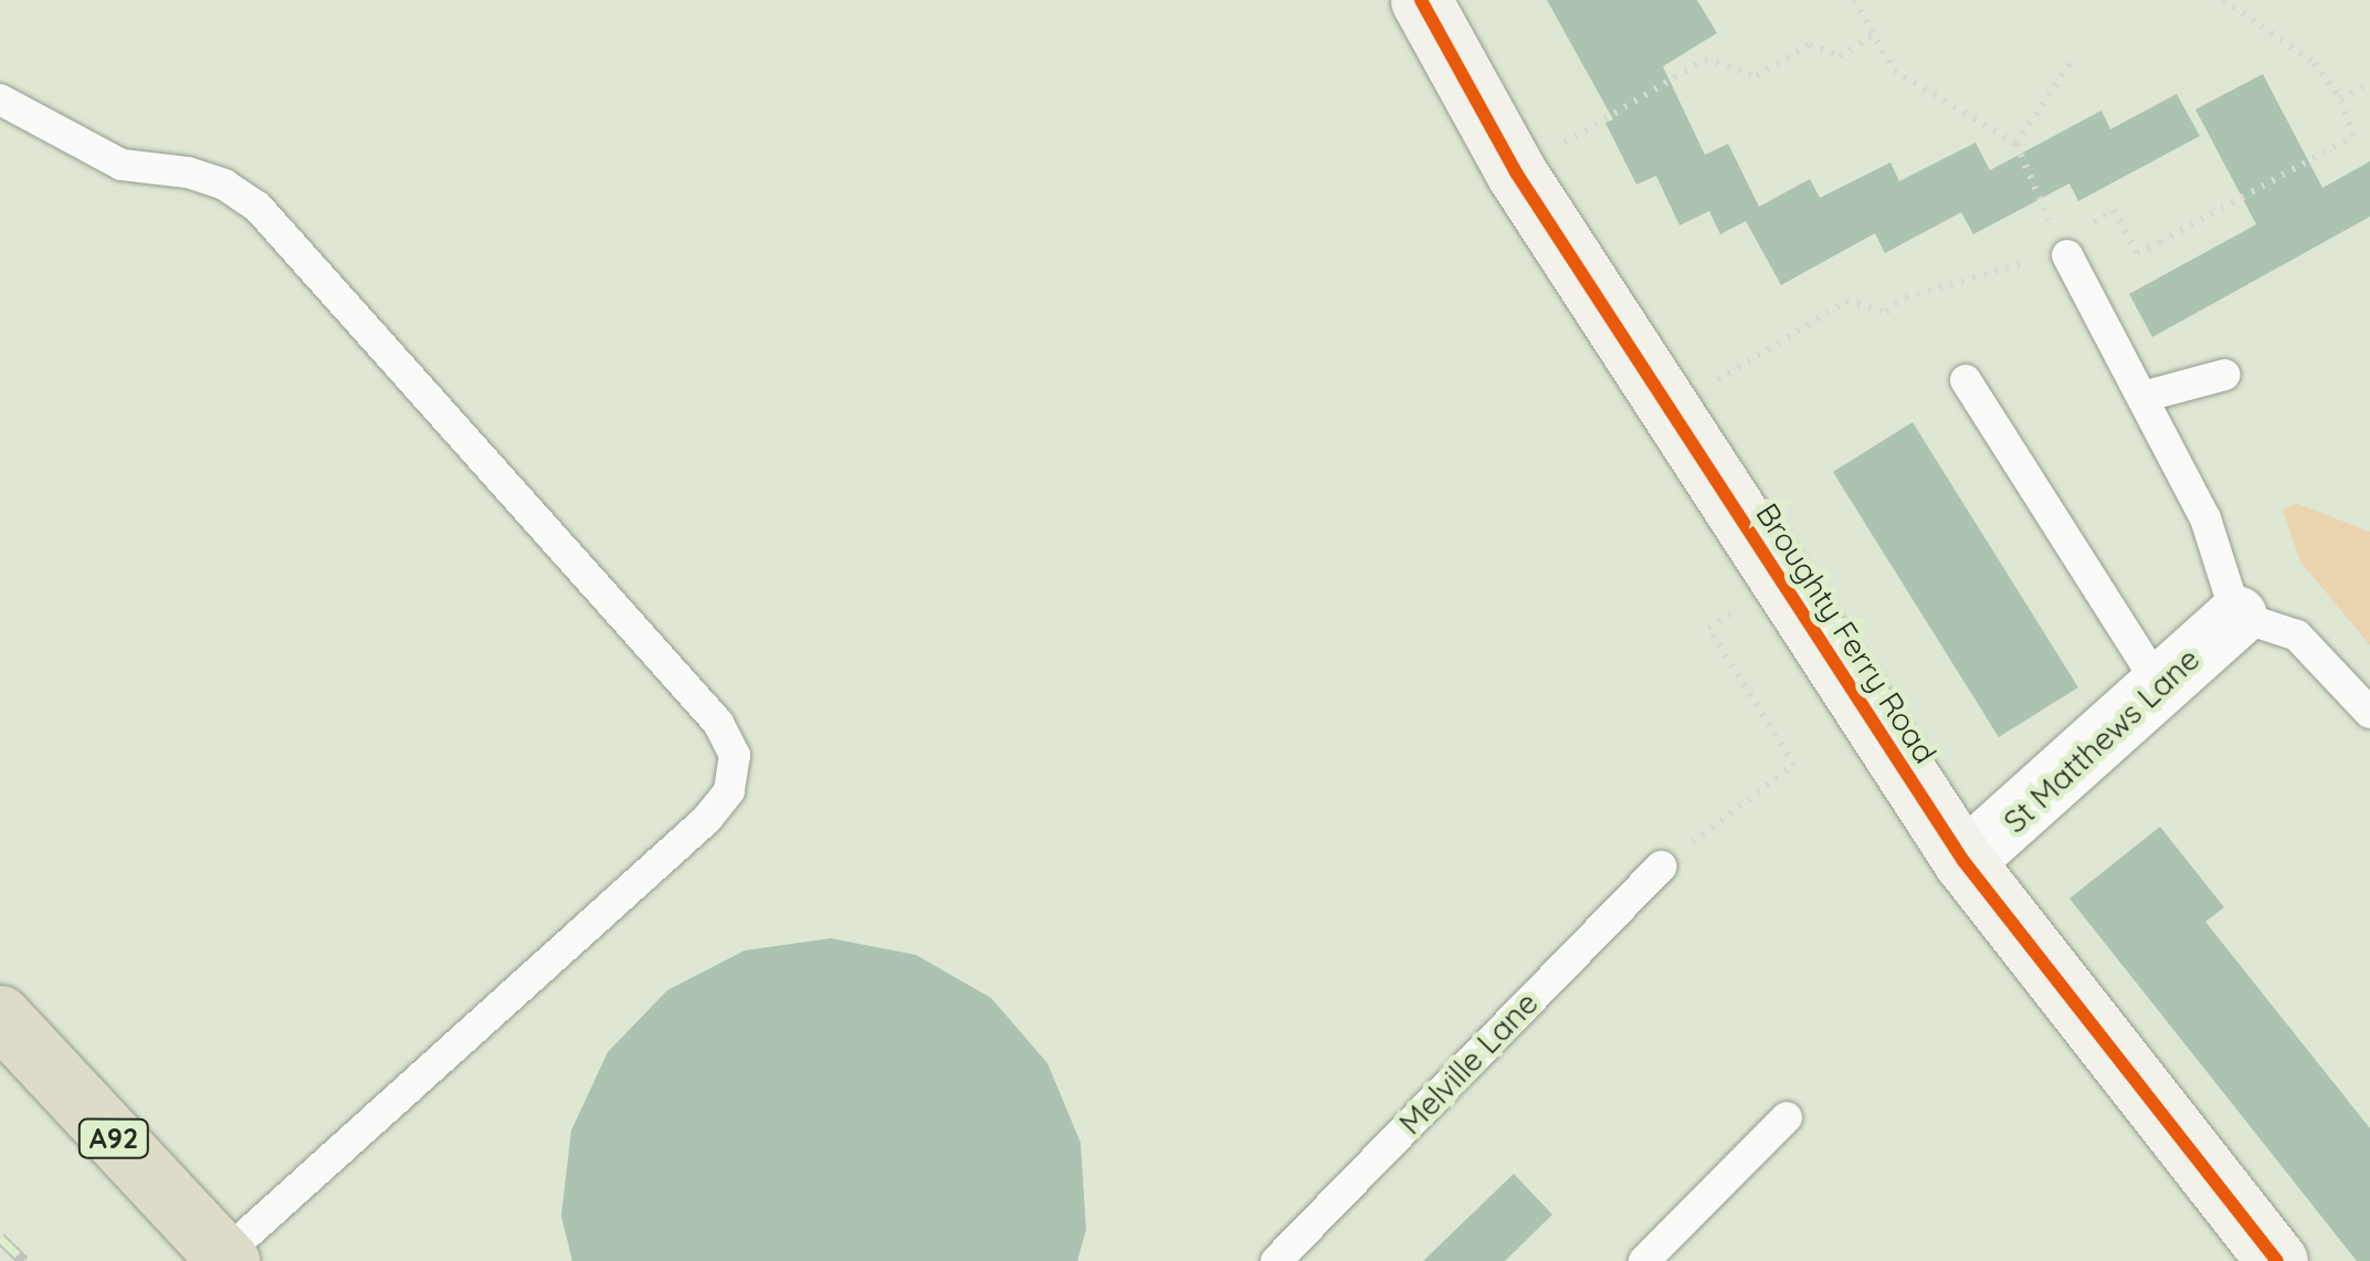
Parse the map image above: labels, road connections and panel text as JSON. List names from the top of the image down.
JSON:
{
  "streets": {
    "highway": ["A92"],
    "street": ["Broughty Ferry Road", "St Matthews Lane"],
    "lane": ["Melville Lane"]
  },
  "crossings": [
    ["Broughty Ferry Road", "St Matthews Lane"]
  ]
}
